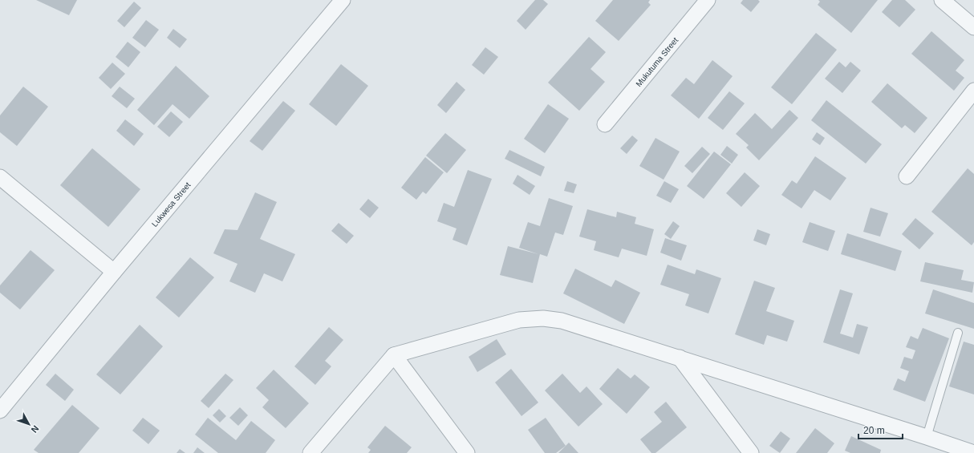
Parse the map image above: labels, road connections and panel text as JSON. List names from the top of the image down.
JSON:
{
  "streets": {
    "street": ["Mukutuma Street", "Lukwesa Street"]
  },
  "scale_bar": "20 m",
  "north": "bottom right"
}
